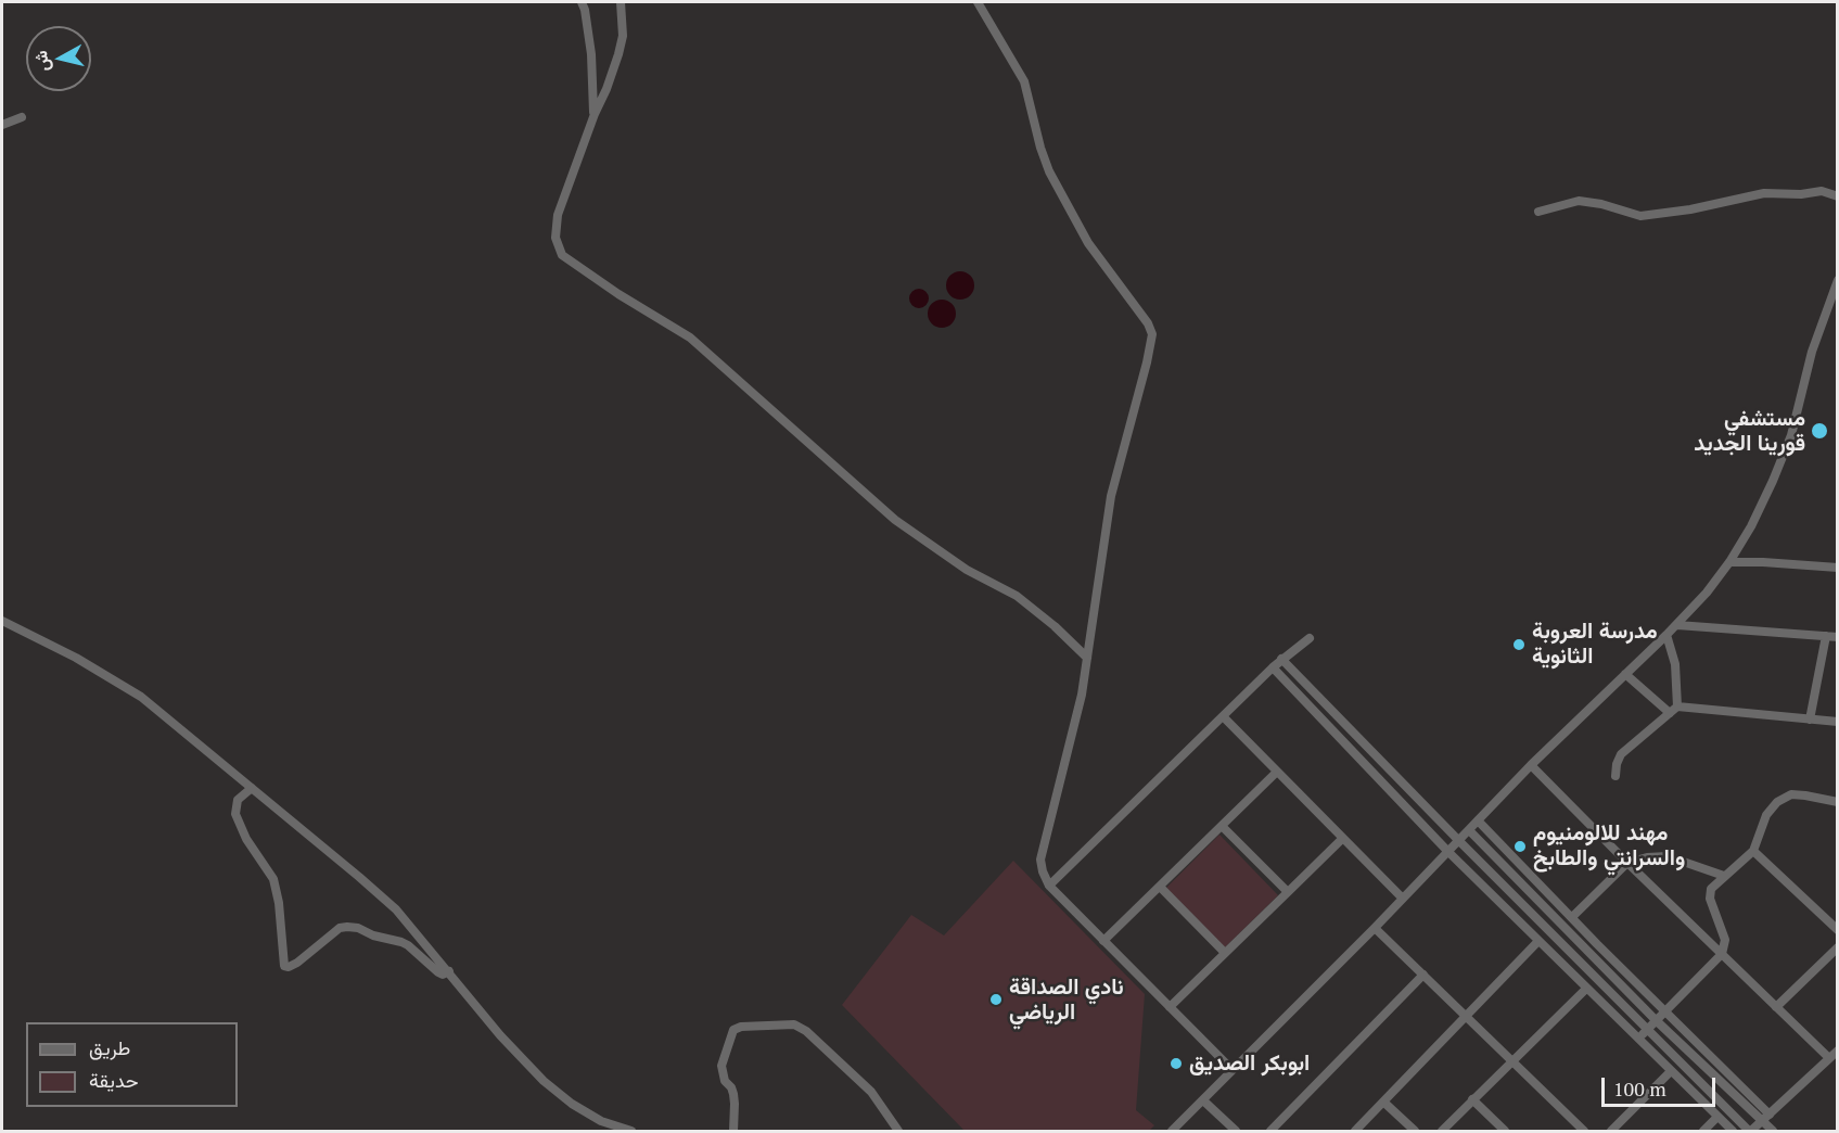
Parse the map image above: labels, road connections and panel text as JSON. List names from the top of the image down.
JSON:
{
  "places": [
    "مستشفي قورينا الجديد",
    "مدرسة العروبة الثانوية",
    "مهند للالومنيوم والسرانتي والطابخ",
    "نادي الصداقة الرياضي",
    "ابوبكر الصديق"
  ],
  "legend": ["طريق", "حديقة"],
  "scale_bar": "100 m",
  "north": "left"
}
